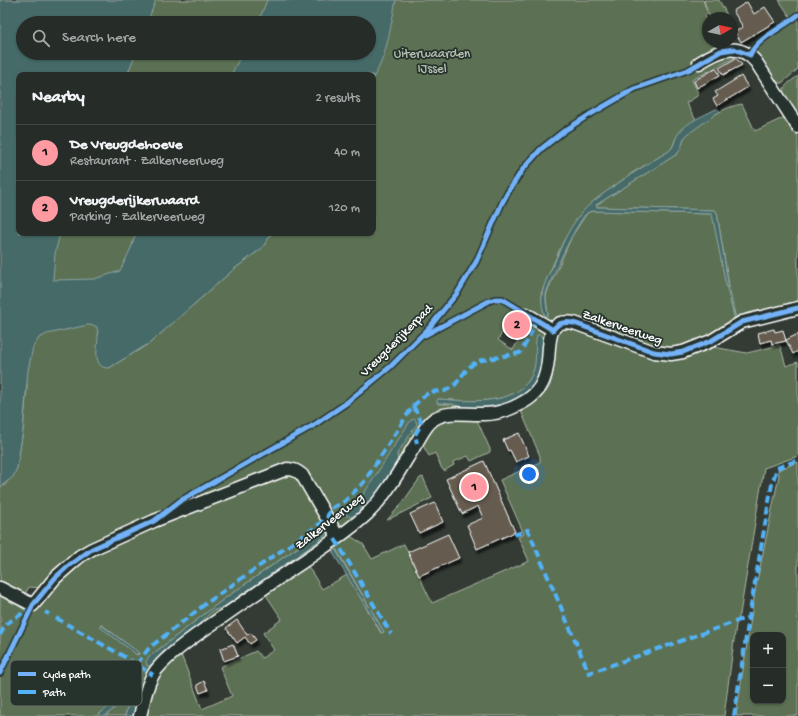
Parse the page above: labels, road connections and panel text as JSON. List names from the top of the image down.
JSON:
{
  "streets": {
    "street": ["Zalkerveerweg"],
    "cycle path": ["Vreugderijkerpad"]
  },
  "parks": ["Uiterwaarden IJssel"],
  "legend": ["Cycle path", "Path"],
  "north": "right",
  "page": {
    "search": "Search here",
    "heading": ["Nearby", "2 results"],
    "list": [
      {
        "mark": "1",
        "name": "De Vreugdehoeve",
        "note": "Restaurant · Zalkerveerweg",
        "value": "40 m"
      },
      {
        "mark": "2",
        "name": "Vreugderijkerwaard",
        "note": "Parking · Zalkerveerweg",
        "value": "120 m"
      }
    ],
    "pins": ["2", "1"],
    "map_buttons": ["+", "−"]
  }
}
